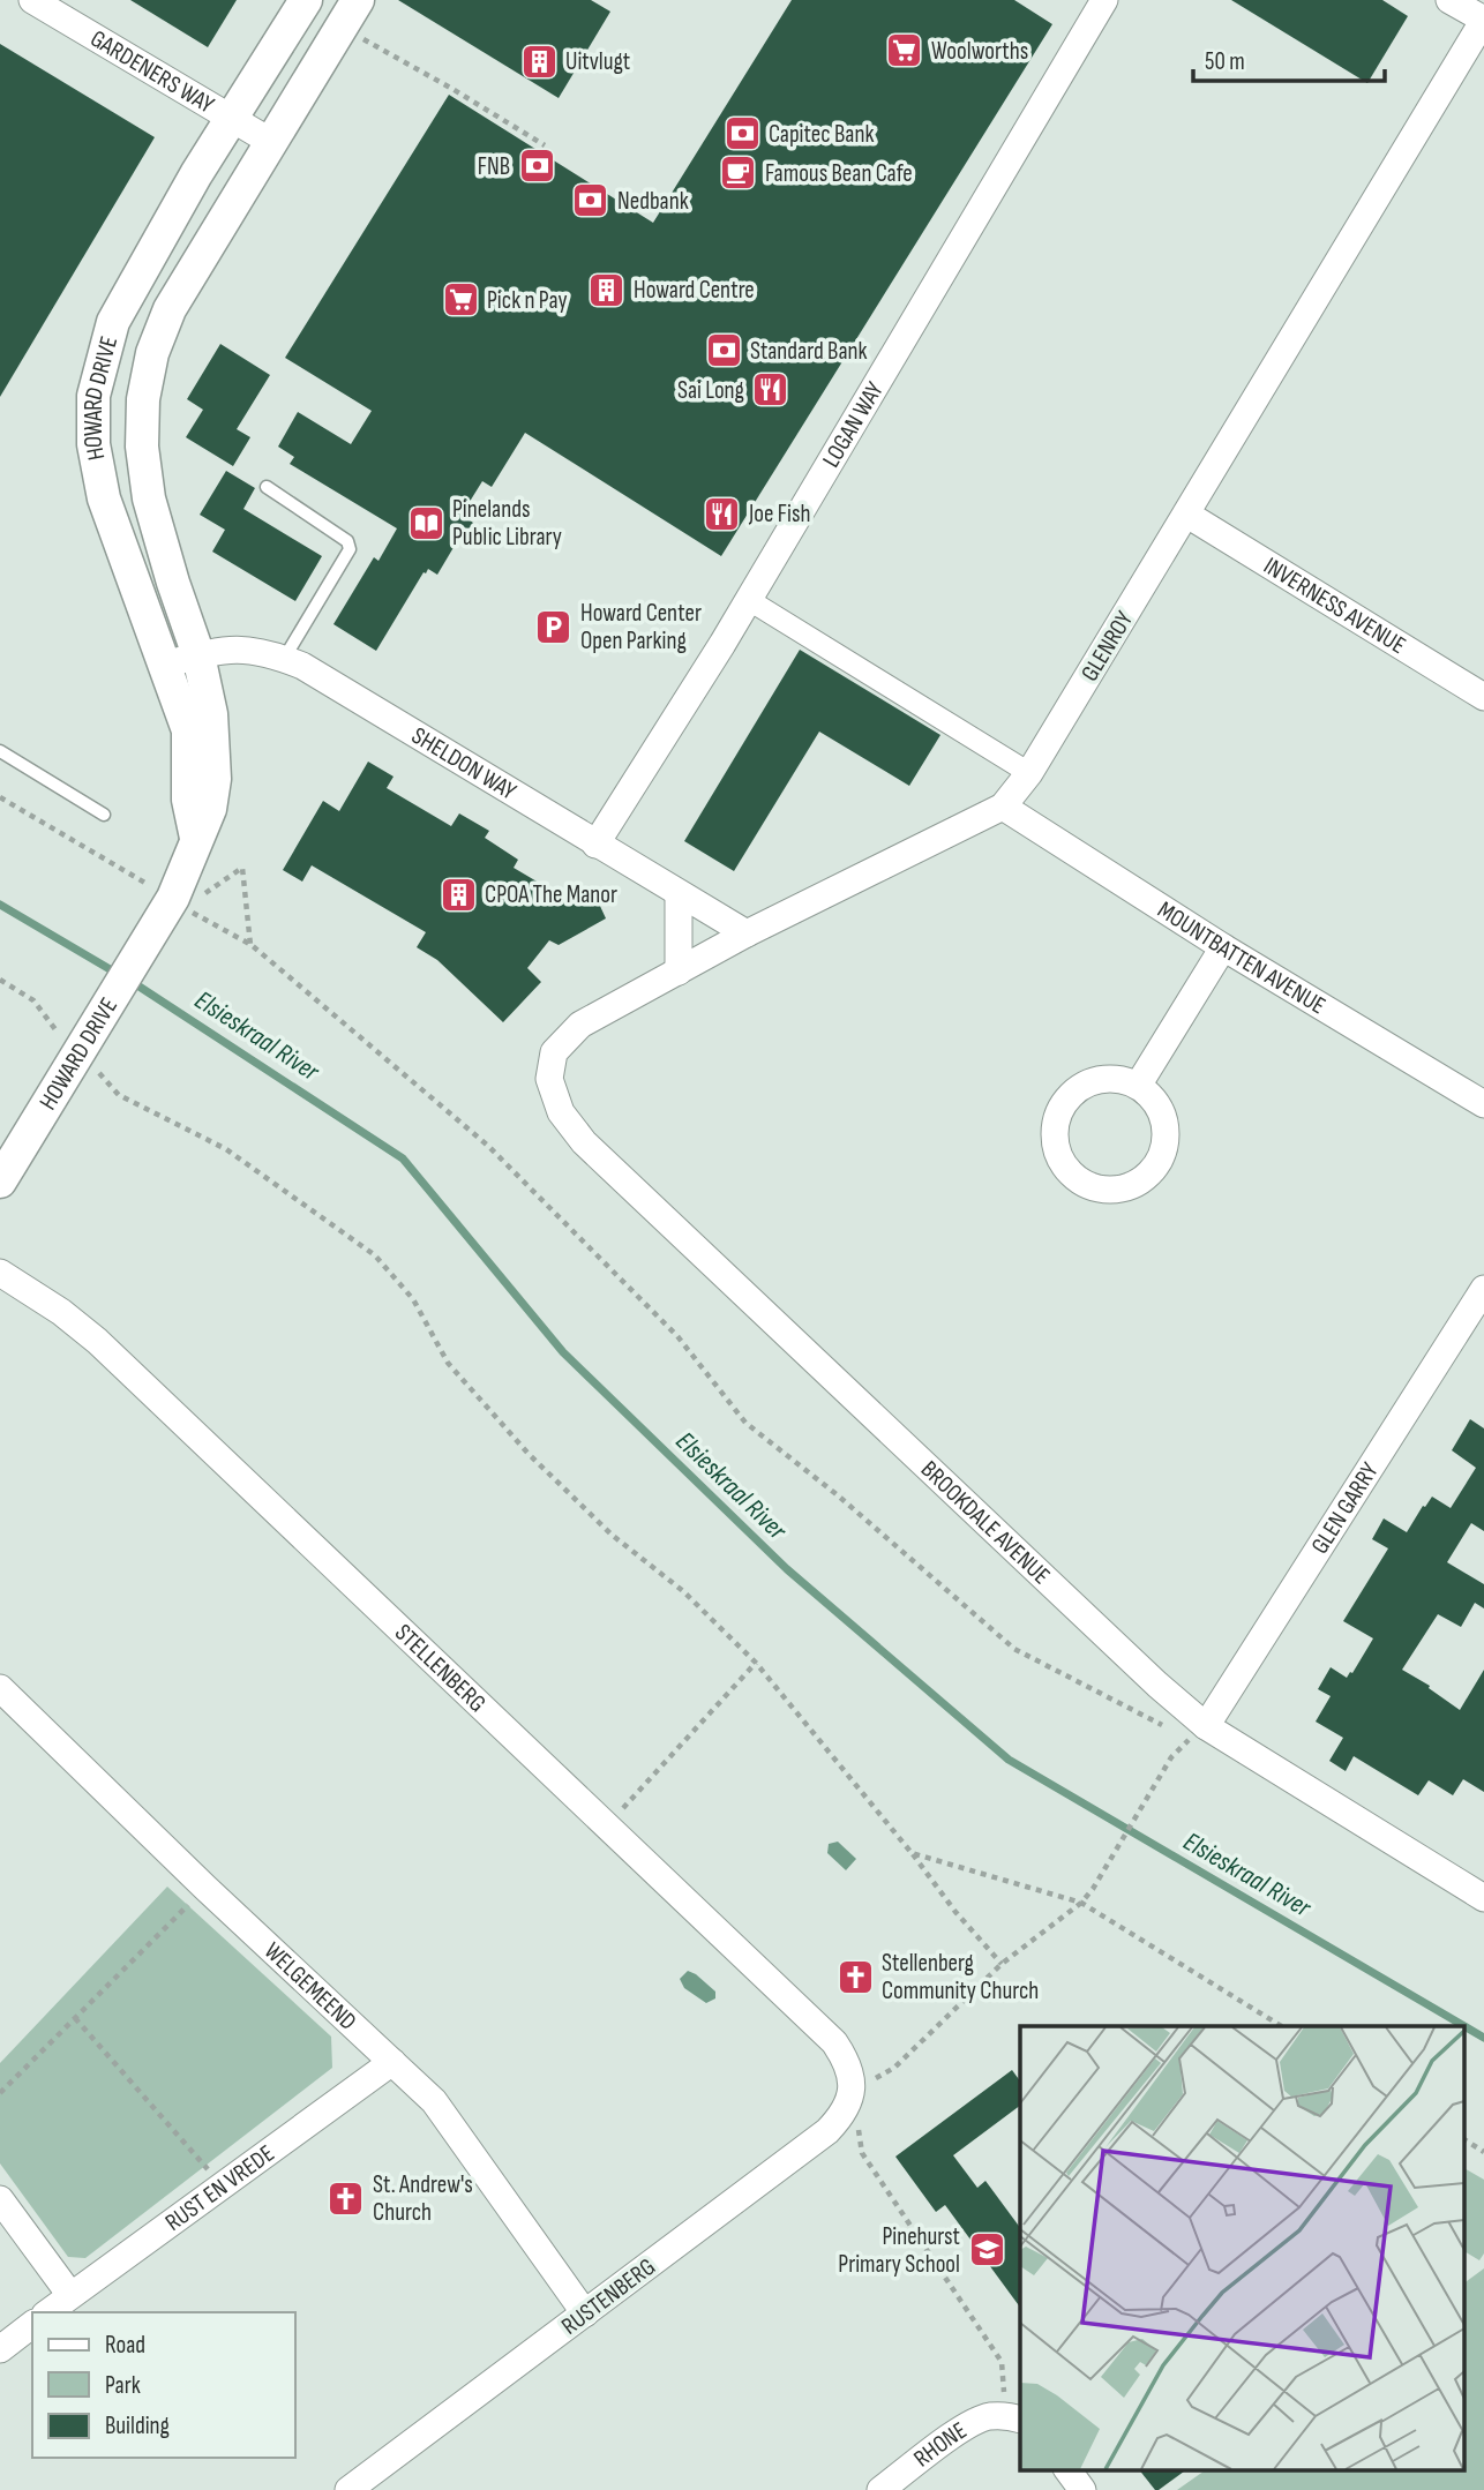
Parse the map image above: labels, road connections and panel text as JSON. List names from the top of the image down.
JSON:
{
  "streets": {
    "street": [
      "GARDENERS WAY",
      "HOWARD DRIVE",
      "LOGAN WAY",
      "INVERNESS AVENUE",
      "GLENROY",
      "SHELDON WAY",
      "MOUNTBATTEN AVENUE",
      "GLEN GARRY",
      "BROOKDALE AVENUE",
      "STELLENBERG",
      "WELGEMEEND",
      "RUST EN VREDE",
      "RUSTENBERG",
      "RHONE"
    ]
  },
  "crossings": [
    ["GARDENERS WAY", "HOWARD DRIVE"],
    ["HOWARD DRIVE", "SHELDON WAY"],
    ["LOGAN WAY", "SHELDON WAY"],
    ["INVERNESS AVENUE", "GLENROY"],
    ["GLENROY", "SHELDON WAY"],
    ["GLENROY", "MOUNTBATTEN AVENUE"],
    ["GLENROY", "BROOKDALE AVENUE"],
    ["GLEN GARRY", "BROOKDALE AVENUE"],
    ["STELLENBERG", "RUSTENBERG"],
    ["WELGEMEEND", "RUST EN VREDE"],
    ["WELGEMEEND", "RUSTENBERG"]
  ],
  "water": ["Elsieskraal River"],
  "places": {
    "supermarket": ["Woolworths", "Pick n Pay"],
    "building": ["Uitvlugt", "Howard Centre", "CPOA The Manor"],
    "bank": [
      "Capitec Bank",
      "FNB",
      "Nedbank",
      "Standard Bank"
    ],
    "cafe": ["Famous Bean Cafe"],
    "restaurant": ["Sai Long", "Joe Fish"],
    "library": ["Pinelands Public Library"],
    "parking": ["Howard Center Open Parking"],
    "church": ["Stellenberg Community Church", "St. Andrew's Church"],
    "school or university": ["Pinehurst Primary School"]
  },
  "legend": ["Road", "Park", "Building"],
  "scale_bar": "50 m"
}
